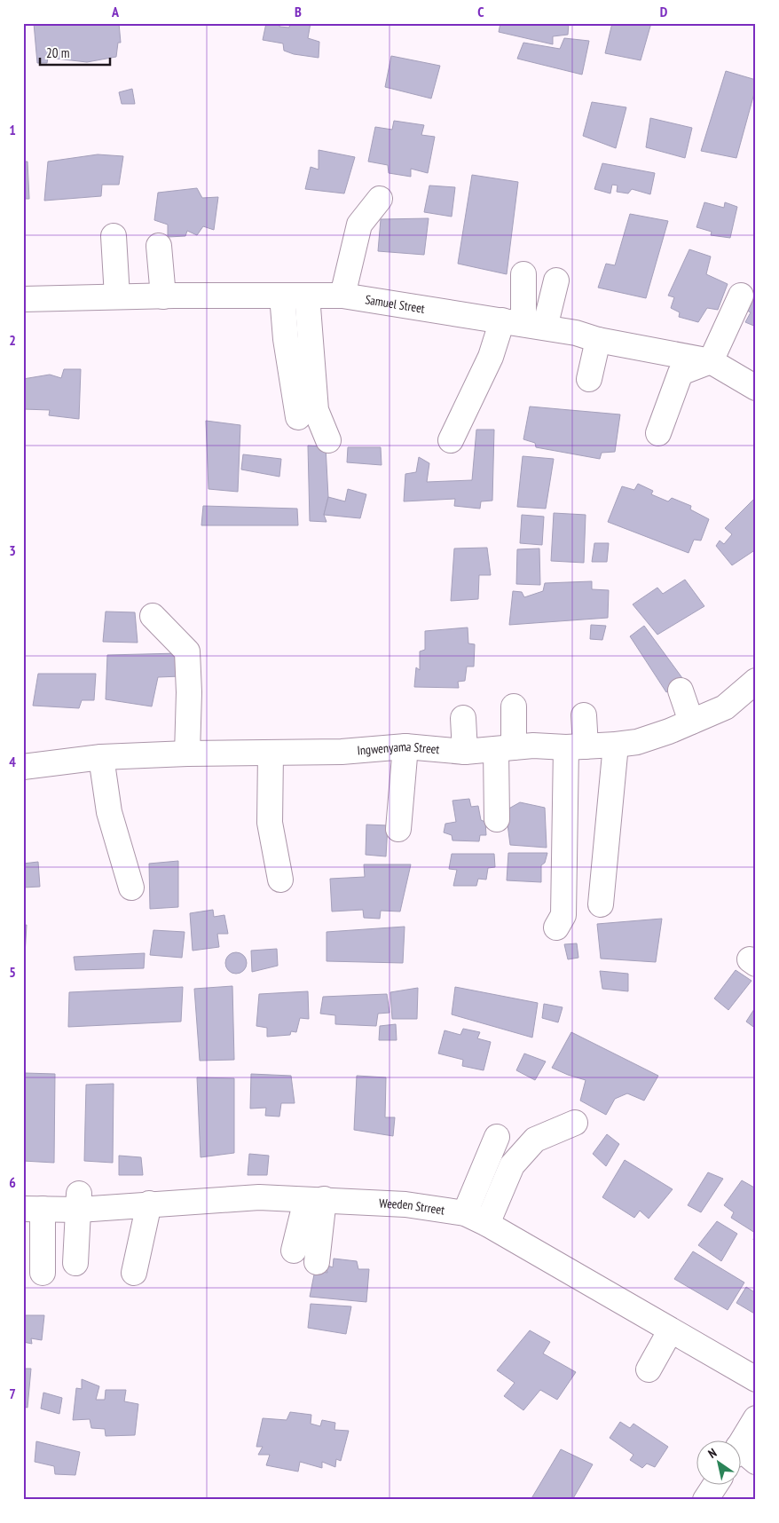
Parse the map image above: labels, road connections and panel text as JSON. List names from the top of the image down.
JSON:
{
  "streets": {
    "street": ["Samuel Street", "Ingwenyama Street", "Weeden Strreet"]
  },
  "scale_bar": "20 m",
  "north": "top left",
  "grid": {
    "columns": [
      "A",
      "B",
      "C",
      "D"
    ],
    "rows": [
      "1",
      "2",
      "3",
      "4",
      "5",
      "6",
      "7"
    ]
  }
}
